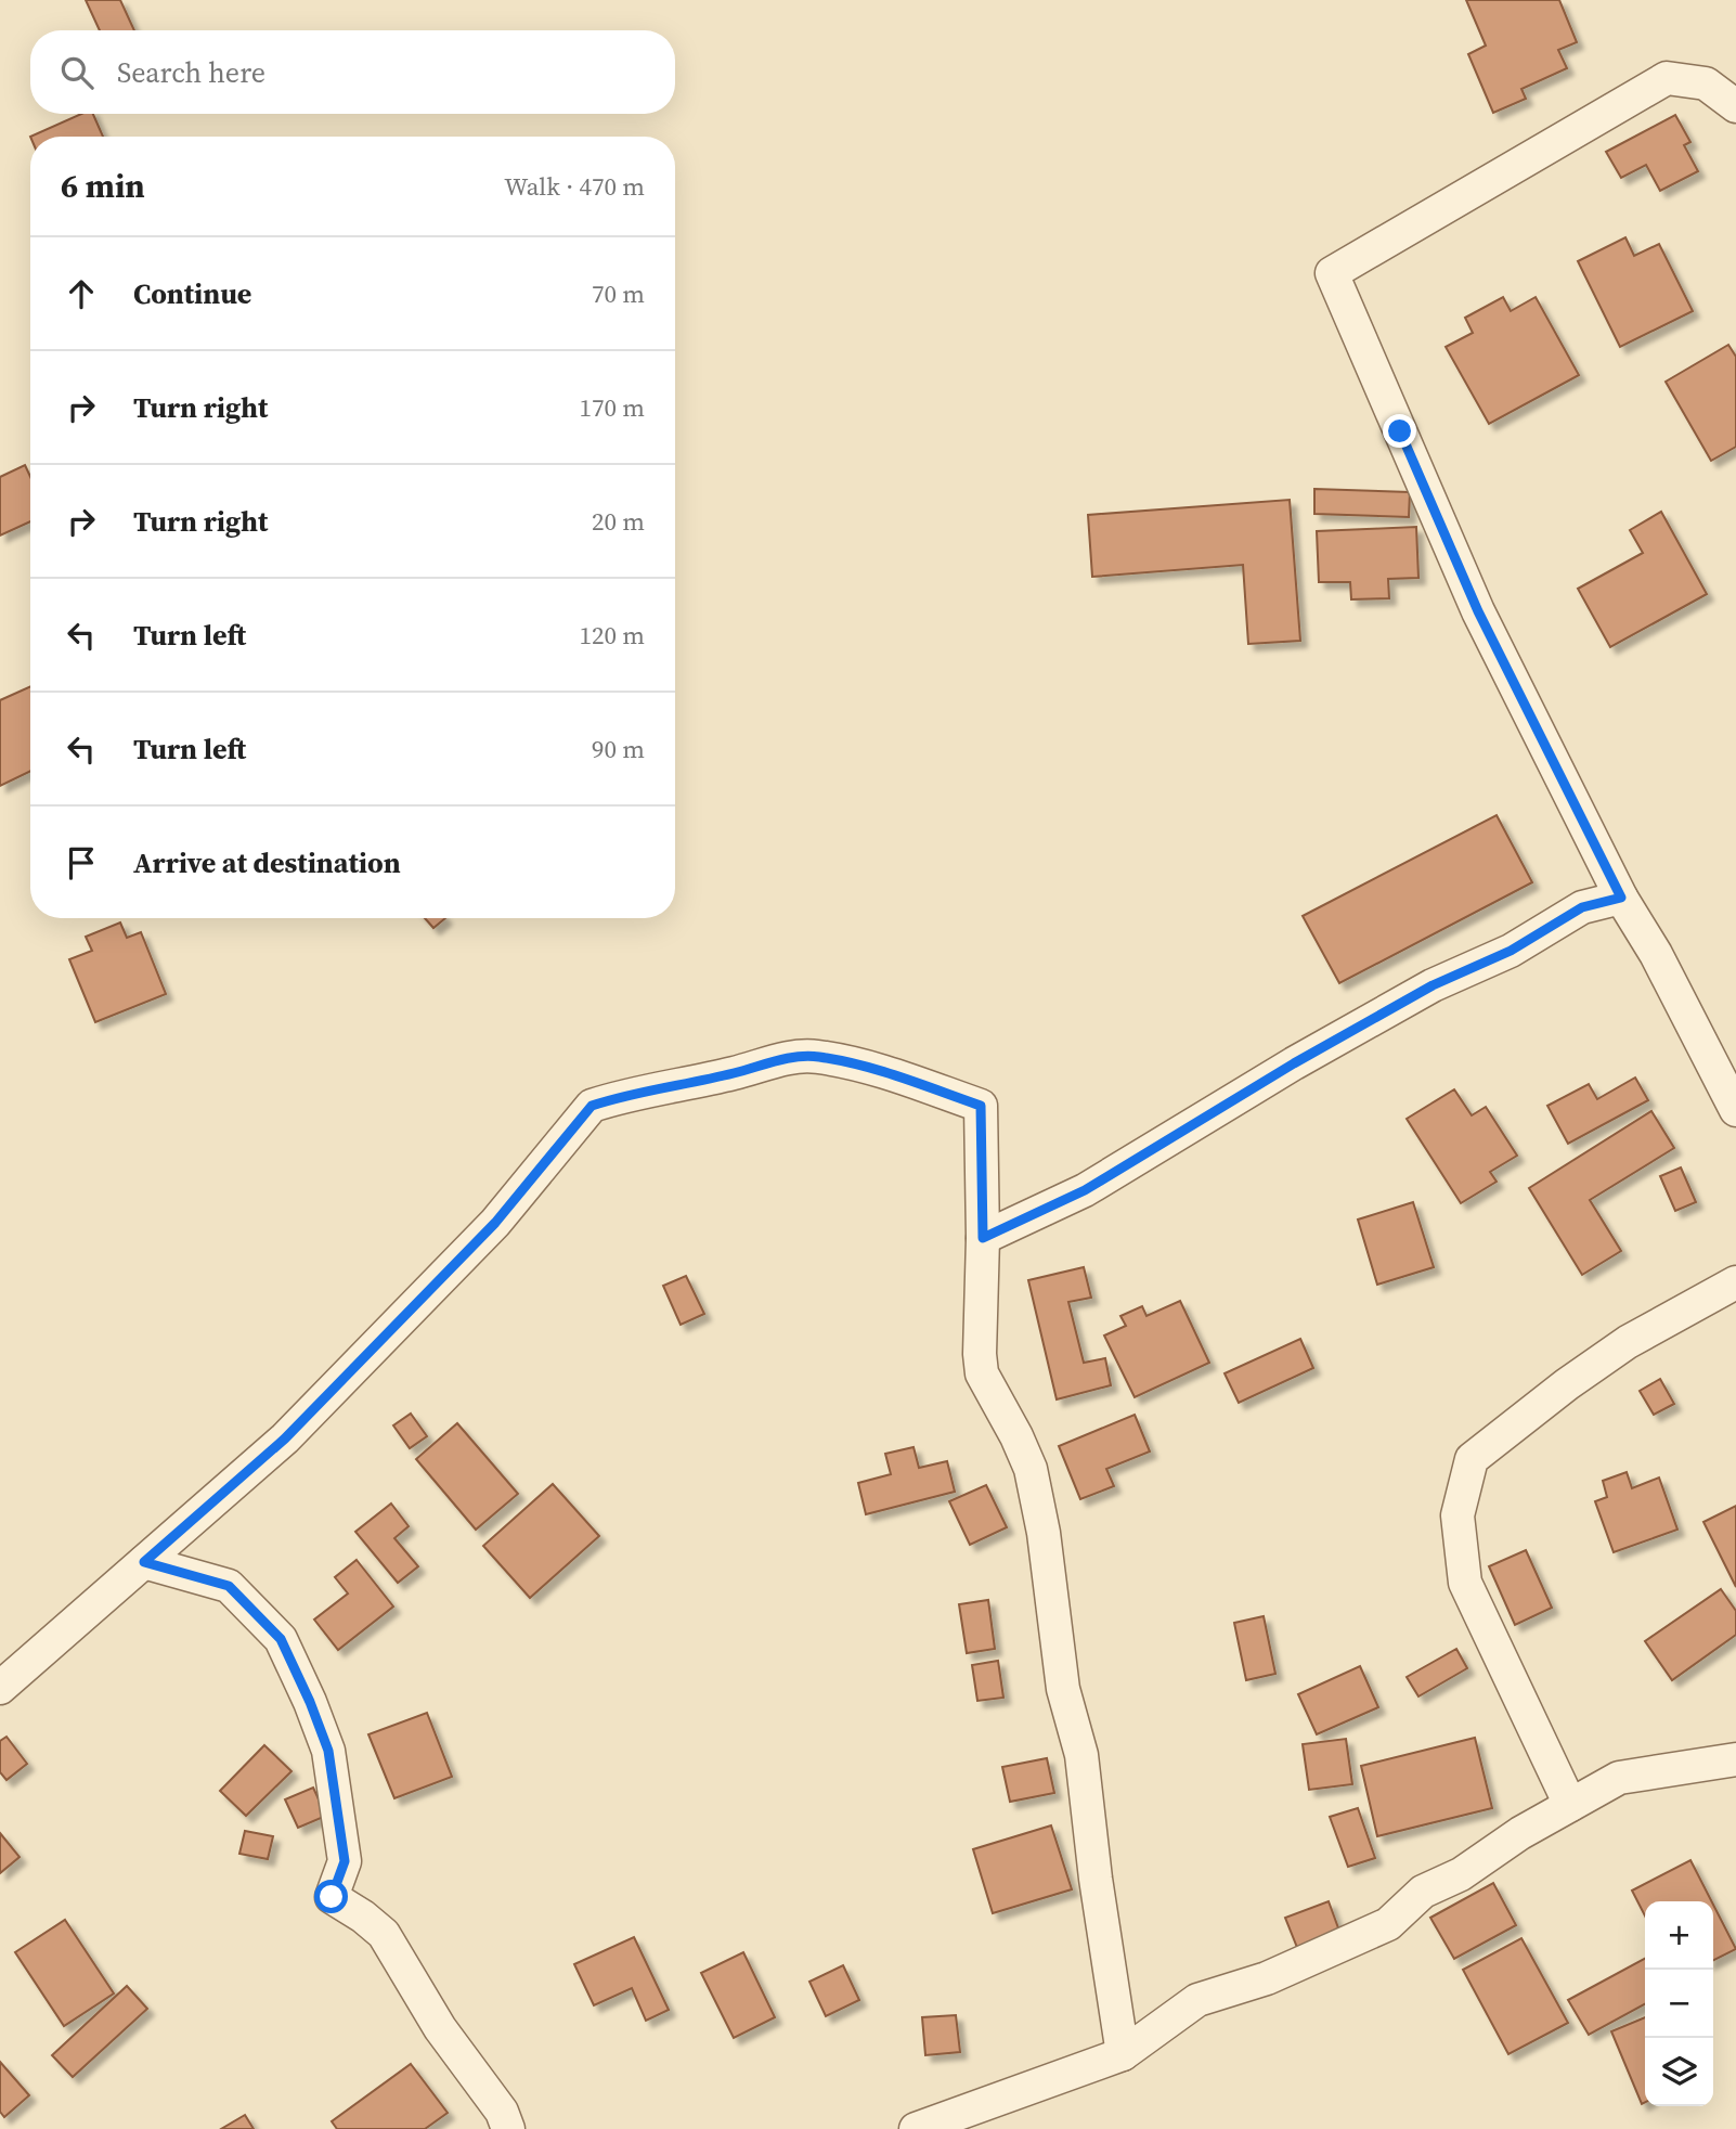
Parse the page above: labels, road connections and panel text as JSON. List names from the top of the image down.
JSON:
{
  "page": {
    "search": "Search here",
    "heading": ["6 min", "Walk · 470 m"],
    "list": [
      ["Continue", "70 m"],
      ["Turn right", "170 m"],
      ["Turn right", "20 m"],
      ["Turn left", "120 m"],
      ["Turn left", "90 m"],
      "Arrive at destination"
    ],
    "map_buttons": ["+", "−"]
  }
}
